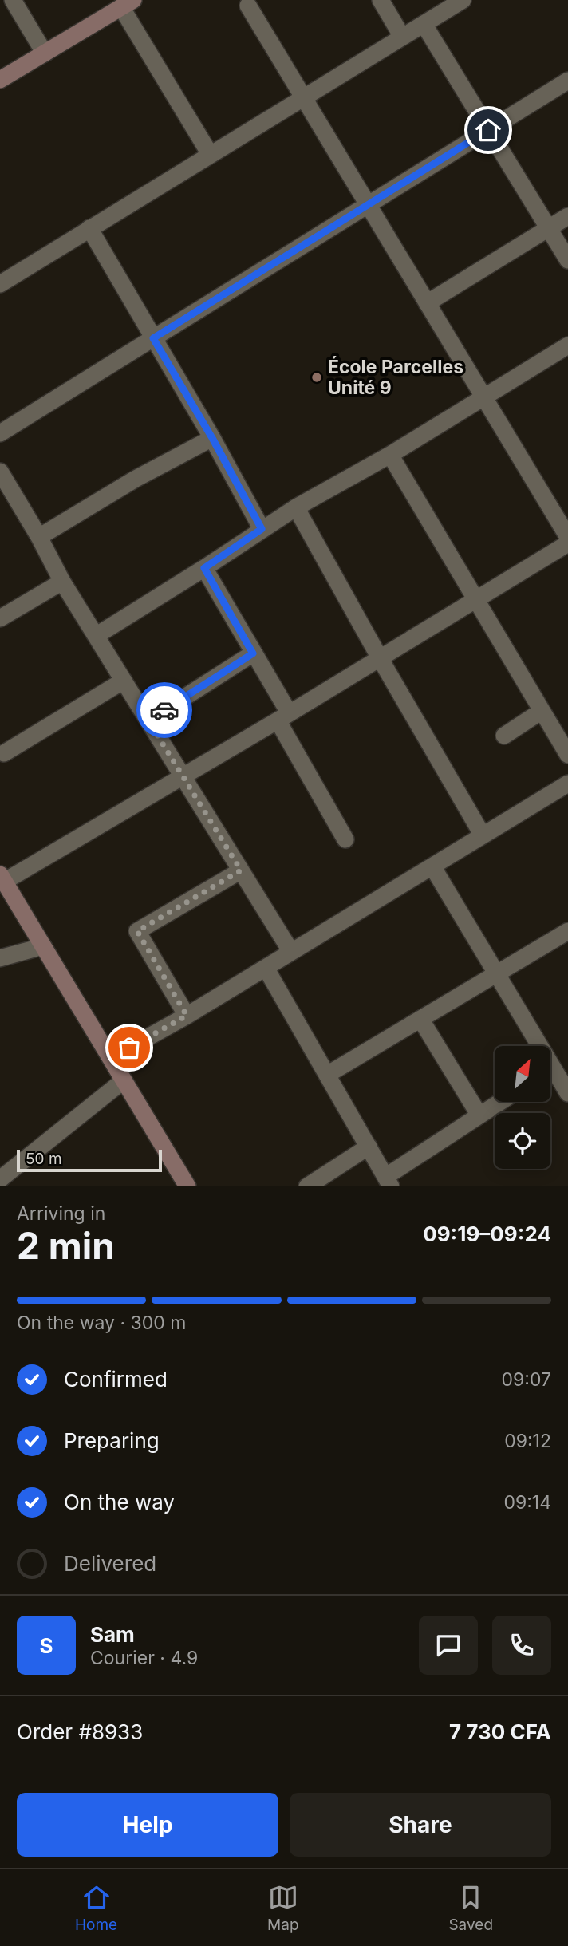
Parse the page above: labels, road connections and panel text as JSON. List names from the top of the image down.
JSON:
{
  "places": ["École Parcelles Unité 9"],
  "scale_bar": "50 m",
  "north": "top right",
  "page": {
    "scale": "50 m",
    "heading": ["2 min", "Arriving in", "09:19–09:24"],
    "panel": [
      "Sam",
      "Courier · 4.9",
      "Order #8933",
      "7 730 CFA"
    ],
    "bar": "On the way · 300 m",
    "list": [
      ["Confirmed", "09:07"],
      ["Preparing", "09:12"],
      ["On the way", "09:14"],
      "Delivered"
    ],
    "round": "S",
    "buttons": ["Help", "Share"],
    "tabs": ["Home", "Map", "Saved"]
  }
}
